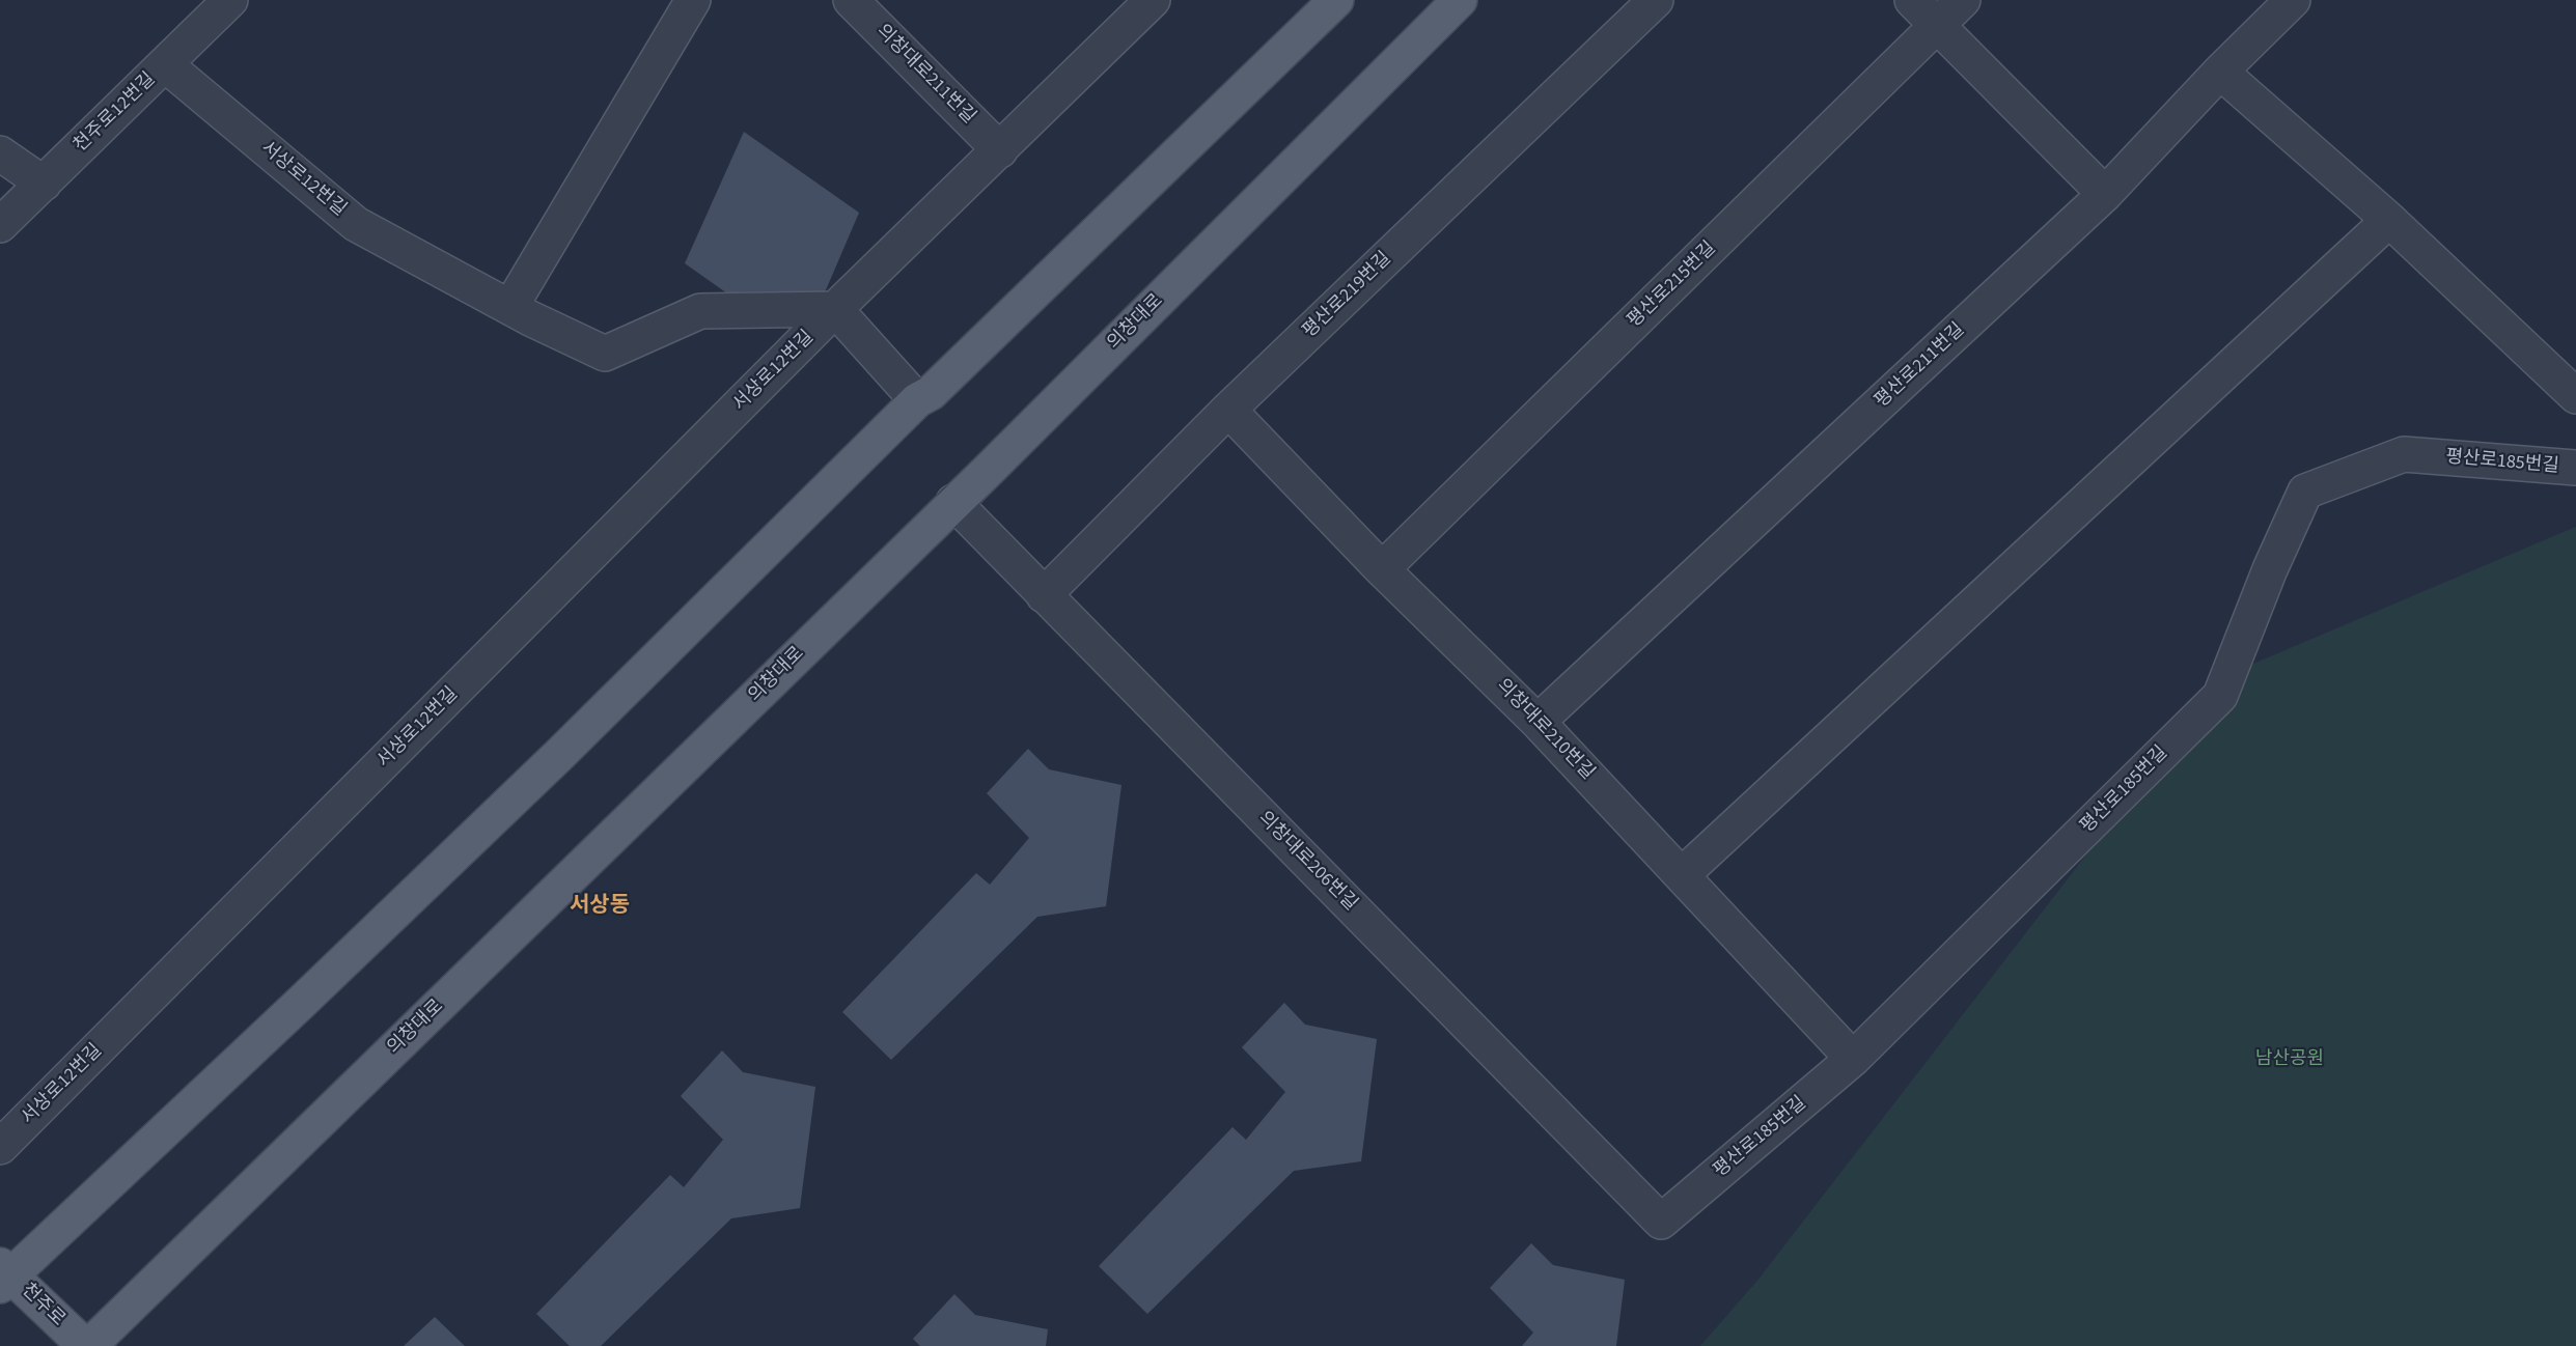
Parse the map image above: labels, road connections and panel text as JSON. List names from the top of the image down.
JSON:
{
  "streets": {
    "main road": ["의창대로", "천주로"],
    "street": [
      "의창대로211번길",
      "천주로12번길",
      "서상로12번길",
      "평산로215번길",
      "평산로219번길",
      "평산로211번길",
      "평산로185번길",
      "의창대로210번길",
      "의창대로206번길"
    ]
  },
  "crossings": [
    ["의창대로211번길", "서상로12번길"],
    ["천주로12번길", "서상로12번길"],
    ["평산로215번길", "의창대로210번길"],
    ["평산로219번길", "의창대로210번길"],
    ["평산로219번길", "의창대로206번길"],
    ["의창대로", "의창대로206번길"],
    ["의창대로", "천주로"],
    ["평산로211번길", "의창대로210번길"],
    ["평산로185번길", "의창대로210번길"],
    ["평산로185번길", "의창대로206번길"]
  ],
  "districts": ["서상동"],
  "parks": ["남산공원"]
}
